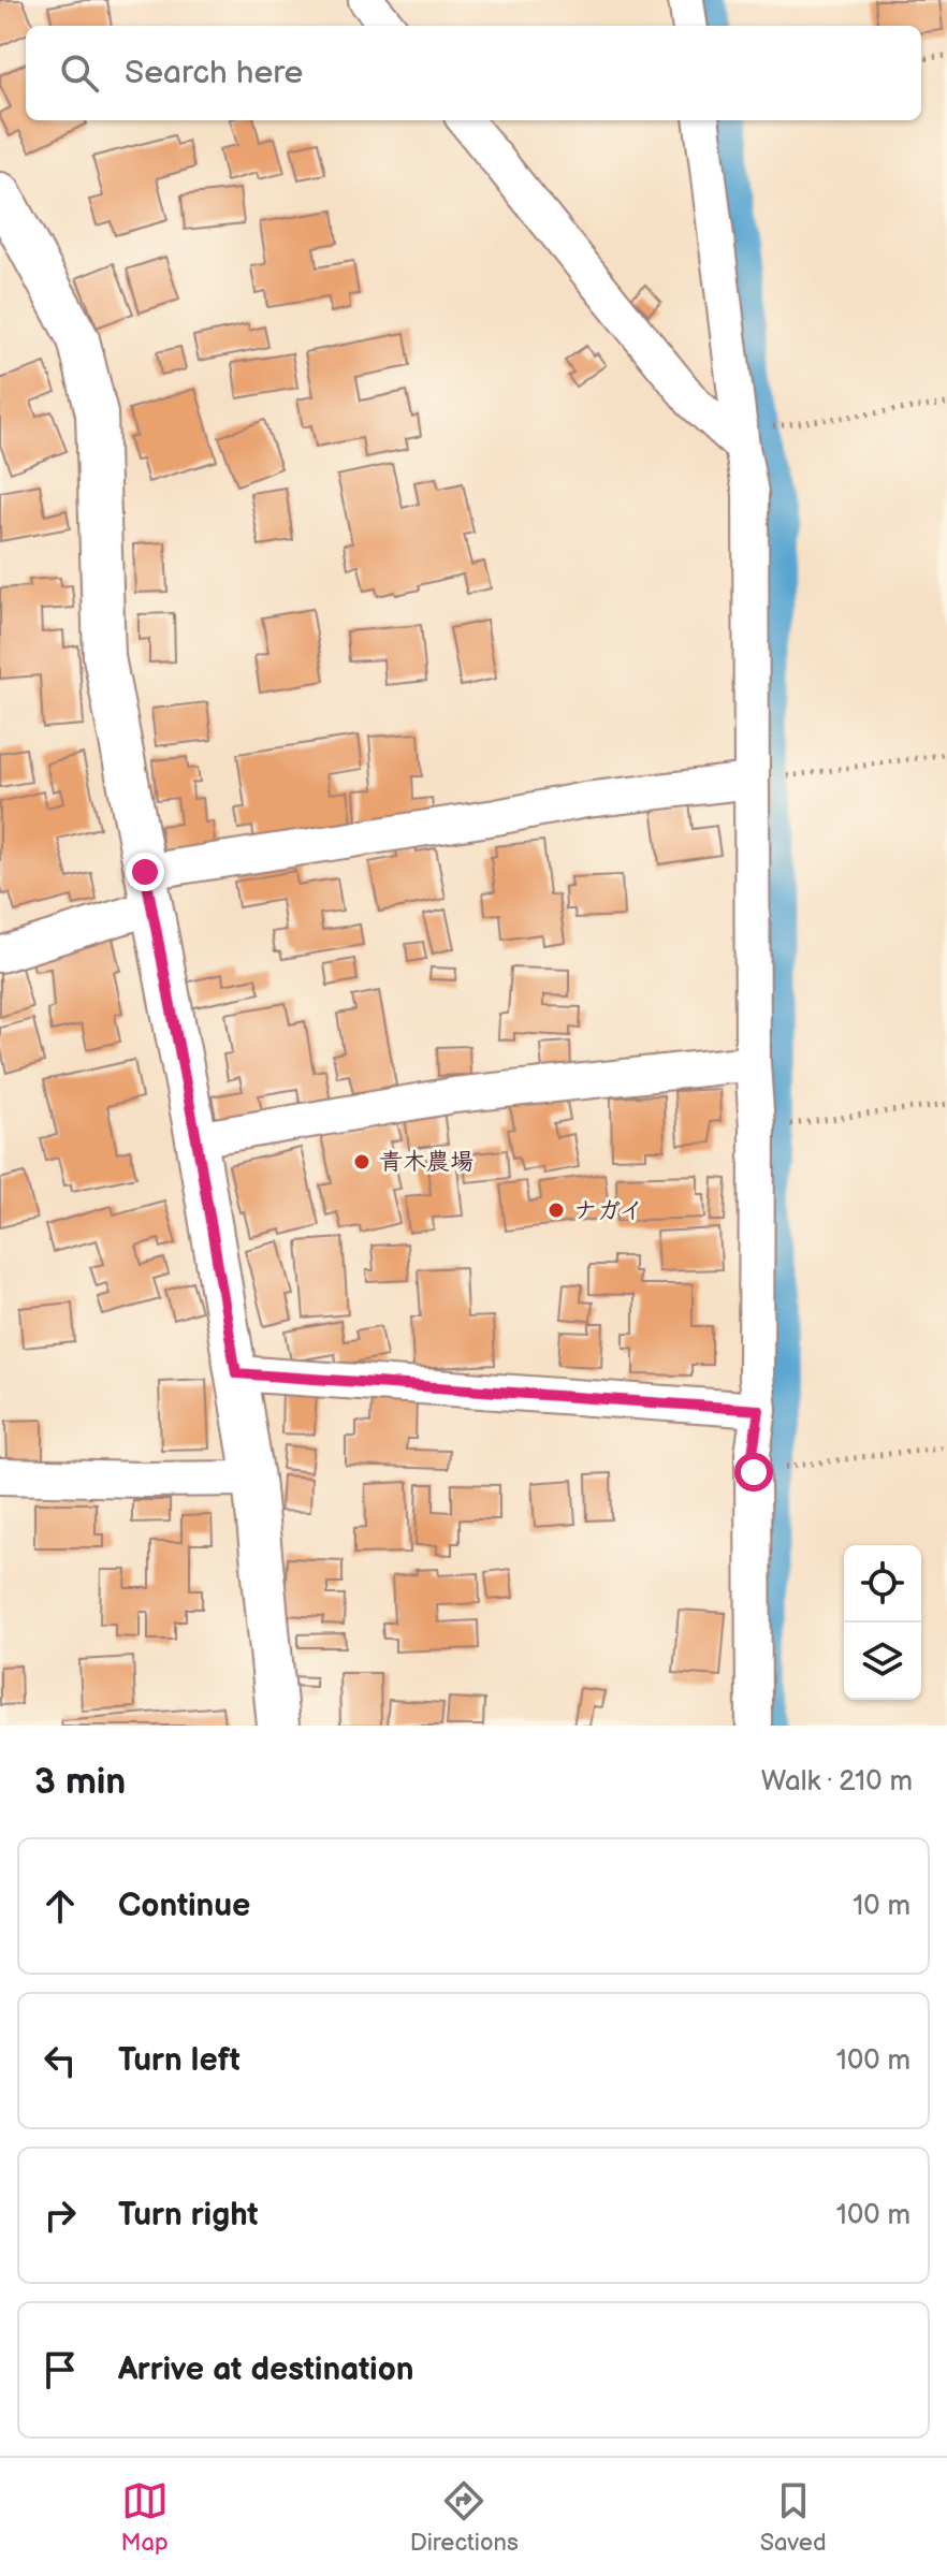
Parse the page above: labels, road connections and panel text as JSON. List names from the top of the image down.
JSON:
{
  "places": ["青木農場", "ナガイ"],
  "page": {
    "search": "Search here",
    "heading": ["3 min", "Walk · 210 m"],
    "list": [
      ["Continue", "10 m"],
      ["Turn left", "100 m"],
      ["Turn right", "100 m"],
      "Arrive at destination"
    ],
    "nav": ["Map", "Directions", "Saved"]
  }
}
